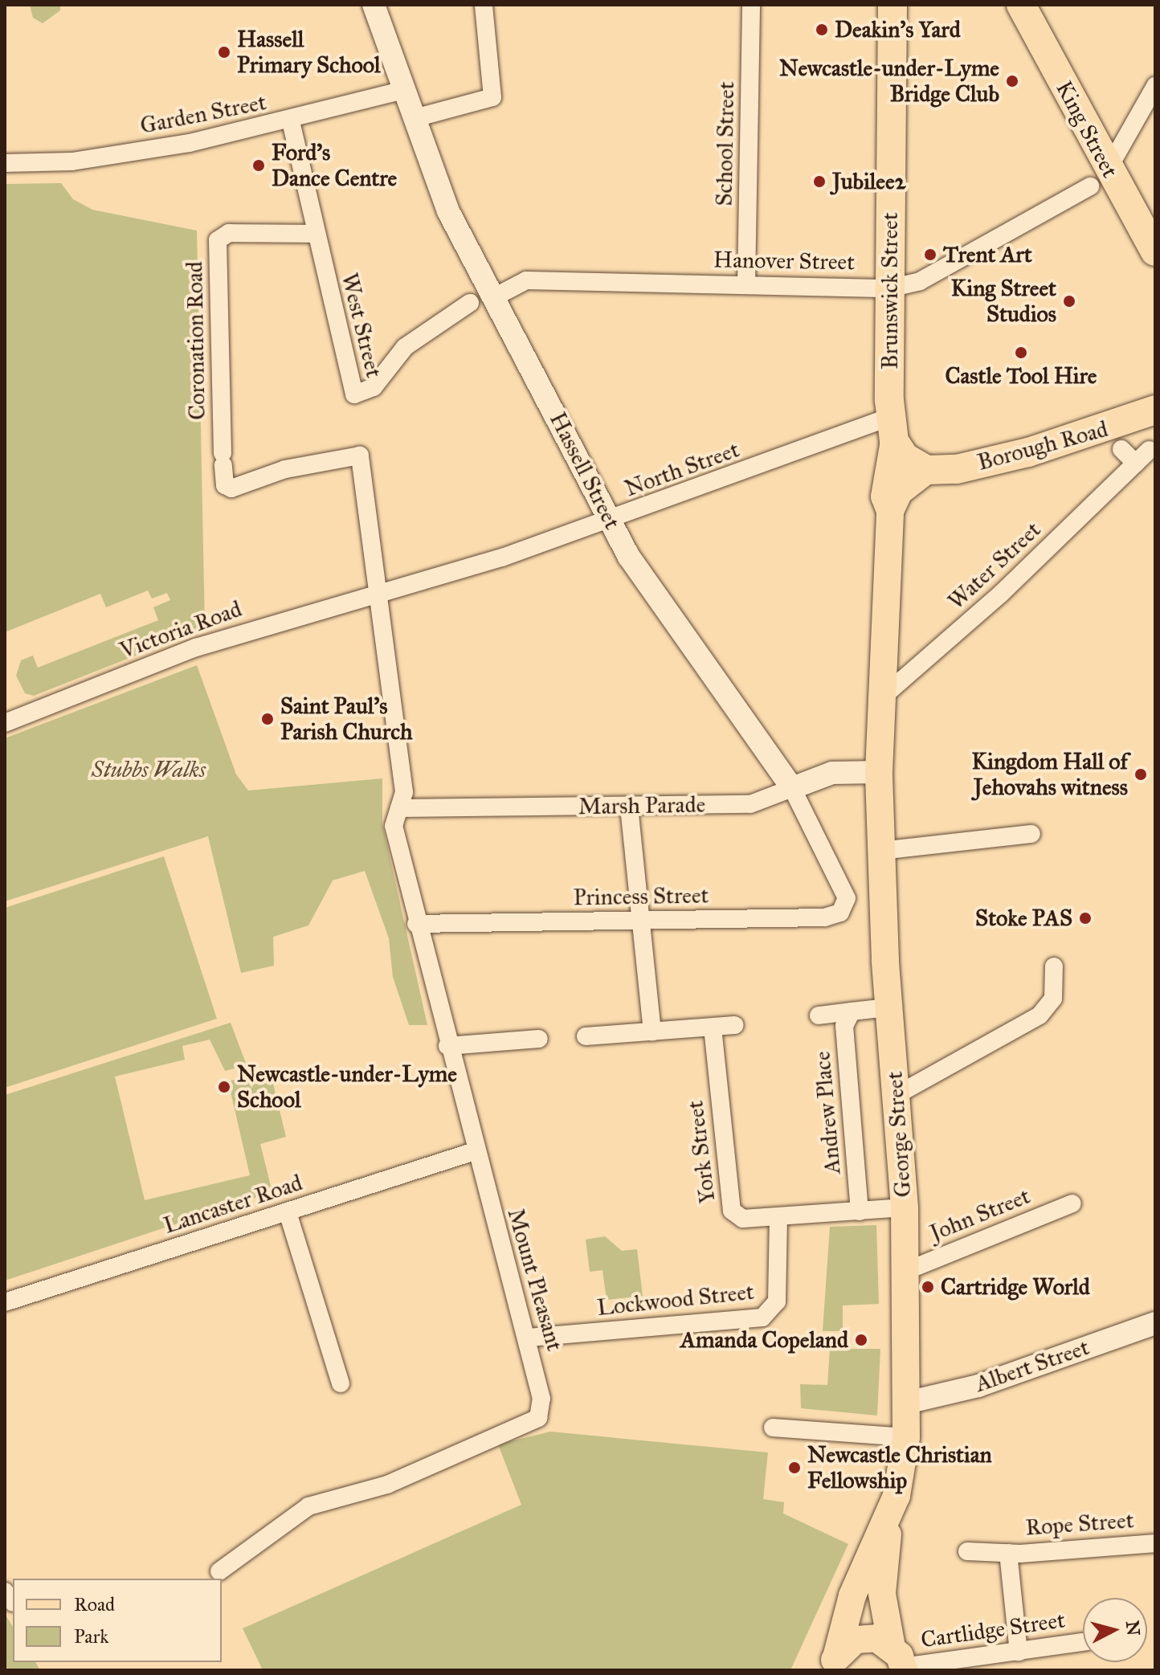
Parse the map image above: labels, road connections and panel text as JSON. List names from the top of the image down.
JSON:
{
  "streets": {
    "highway": ["King Street", "Brunswick Street", "Borough Road"],
    "main road": ["George Street"],
    "street": [
      "Garden Street",
      "School Street",
      "Hanover Street",
      "West Street",
      "Coronation Road",
      "North Street",
      "Hassell Street",
      "Water Street",
      "Victoria Road",
      "Marsh Parade",
      "Princess Street",
      "Andrew Place",
      "York Street",
      "Lancaster Road",
      "John Street",
      "Mount Pleasant",
      "Lockwood Street",
      "Albert Street",
      "Rope Street",
      "Cartlidge Street"
    ]
  },
  "crossings": [
    ["Garden Street", "West Street"],
    ["Garden Street", "Hassell Street"],
    ["King Street", "Hanover Street"],
    ["School Street", "Hanover Street"],
    ["Hanover Street", "Brunswick Street"],
    ["Hanover Street", "Hassell Street"],
    ["Brunswick Street", "Borough Road"],
    ["Brunswick Street", "North Street"],
    ["West Street", "Coronation Road"],
    ["Coronation Road", "North Street"],
    ["Coronation Road", "Victoria Road"],
    ["Borough Road", "North Street"],
    ["North Street", "Hassell Street"],
    ["North Street", "Victoria Road"],
    ["Hassell Street", "Marsh Parade"],
    ["Hassell Street", "Princess Street"],
    ["Marsh Parade", "George Street"],
    ["Marsh Parade", "Mount Pleasant"],
    ["Princess Street", "Mount Pleasant"],
    ["Andrew Place", "York Street"],
    ["George Street", "York Street"],
    ["George Street", "John Street"],
    ["George Street", "Albert Street"],
    ["York Street", "Lockwood Street"],
    ["Lancaster Road", "Mount Pleasant"],
    ["Mount Pleasant", "Lockwood Street"],
    ["Rope Street", "Cartlidge Street"]
  ],
  "parks": ["Stubbs Walks"],
  "places": [
    "Deakin's Yard",
    "Hassell Primary School",
    "Newcastle-under-Lyme Bridge Club",
    "Ford's Dance Centre",
    "Jubilee2",
    "Trent Art",
    "King Street Studios",
    "Castle Tool Hire",
    "Saint Paul's Parish Church",
    "Kingdom Hall of Jehovahs witness",
    "Stoke PAS",
    "Newcastle-under-Lyme School",
    "Cartridge World",
    "Amanda Copeland",
    "Newcastle Christian Fellowship"
  ],
  "legend": ["Road", "Park"],
  "north": "right"
}
